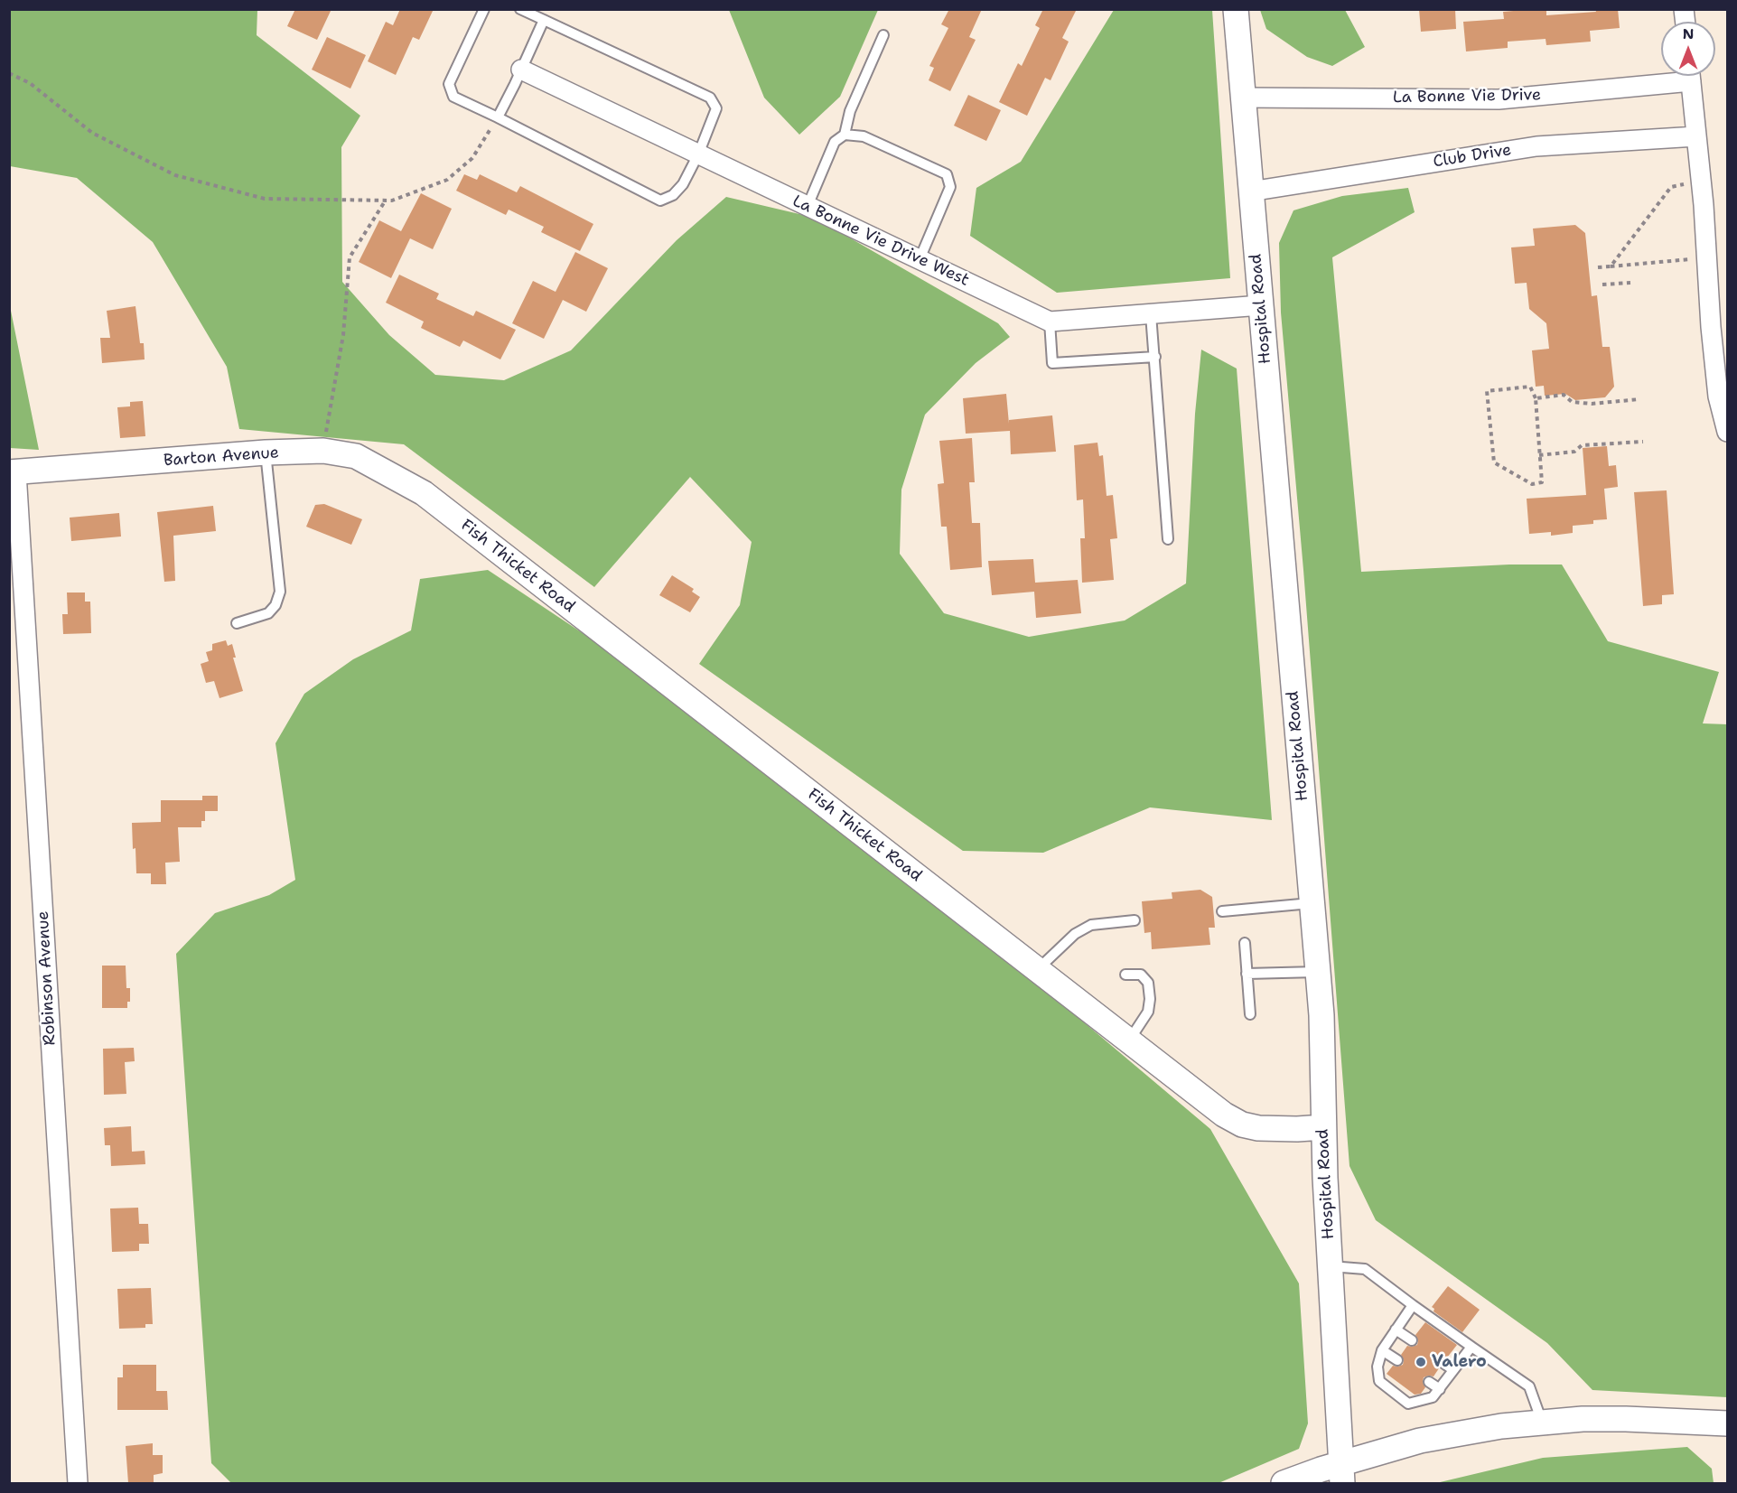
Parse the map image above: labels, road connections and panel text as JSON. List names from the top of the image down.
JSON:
{
  "streets": {
    "street": [
      "La Bonne Vie Drive",
      "Club Drive",
      "La Bonne Vie Drive West",
      "Hospital Road",
      "Barton Avenue",
      "Fish Thicket Road",
      "Robinson Avenue"
    ]
  },
  "crossings": [
    ["La Bonne Vie Drive", "Club Drive"],
    ["La Bonne Vie Drive", "Hospital Road"],
    ["Club Drive", "Hospital Road"],
    ["La Bonne Vie Drive West", "Hospital Road"],
    ["Hospital Road", "Fish Thicket Road"],
    ["Barton Avenue", "Fish Thicket Road"],
    ["Barton Avenue", "Robinson Avenue"]
  ],
  "places": ["Valero"],
  "north": "top"
}
